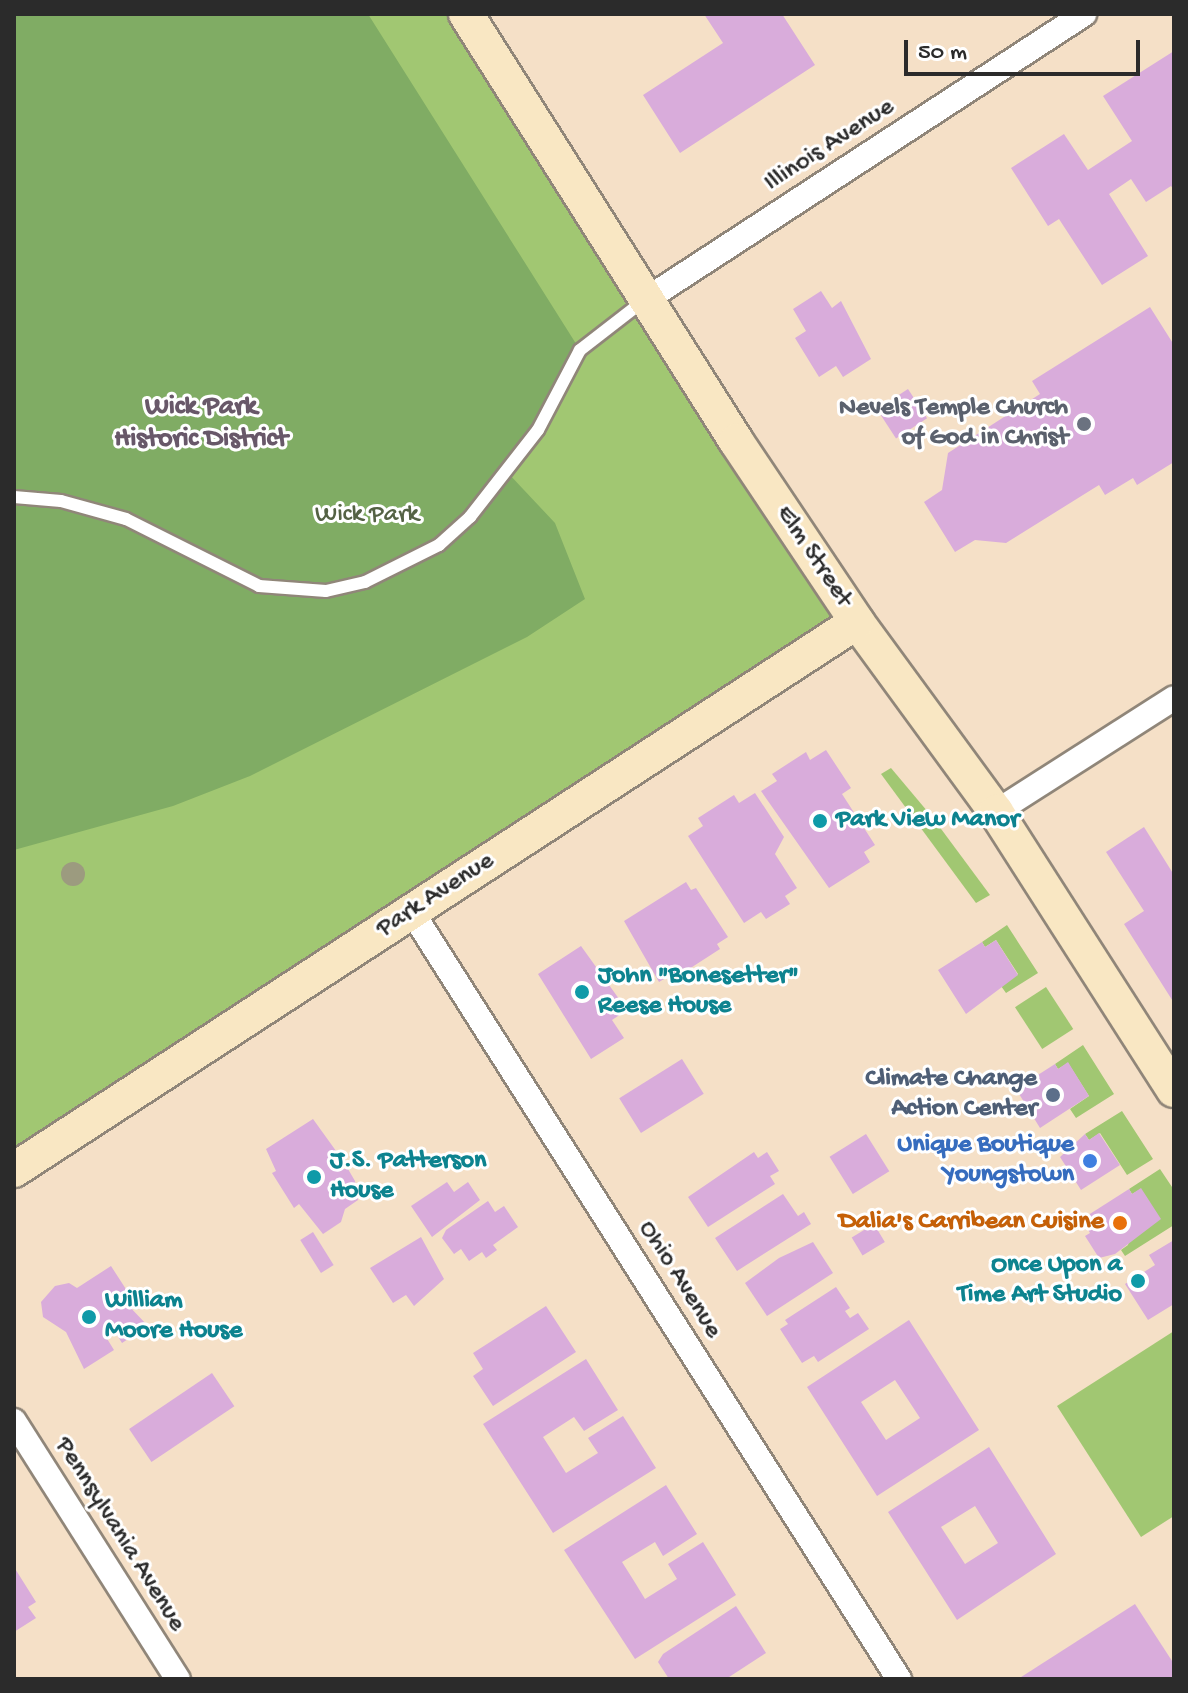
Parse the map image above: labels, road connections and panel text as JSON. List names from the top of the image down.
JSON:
{
  "streets": {
    "street": [
      "Illinois Avenue",
      "Elm Street",
      "Park Avenue",
      "Ohio Avenue",
      "Pennsylvania Avenue"
    ]
  },
  "crossings": [
    ["Illinois Avenue", "Elm Street"],
    ["Elm Street", "Park Avenue"],
    ["Park Avenue", "Ohio Avenue"]
  ],
  "districts": ["Wick Park Historic District"],
  "parks": ["Wick Park"],
  "places": [
    "Nevels Temple Church of God in Christ",
    "Park View Manor",
    "John \"Bonesetter\" Reese House",
    "Climate Change Action Center",
    "Unique Boutique Youngstown",
    "J.S. Patterson House",
    "Dalia's Carribean Cuisine",
    "Once Upon a Time Art Studio",
    "William Moore House"
  ],
  "scale_bar": "50 m"
}
